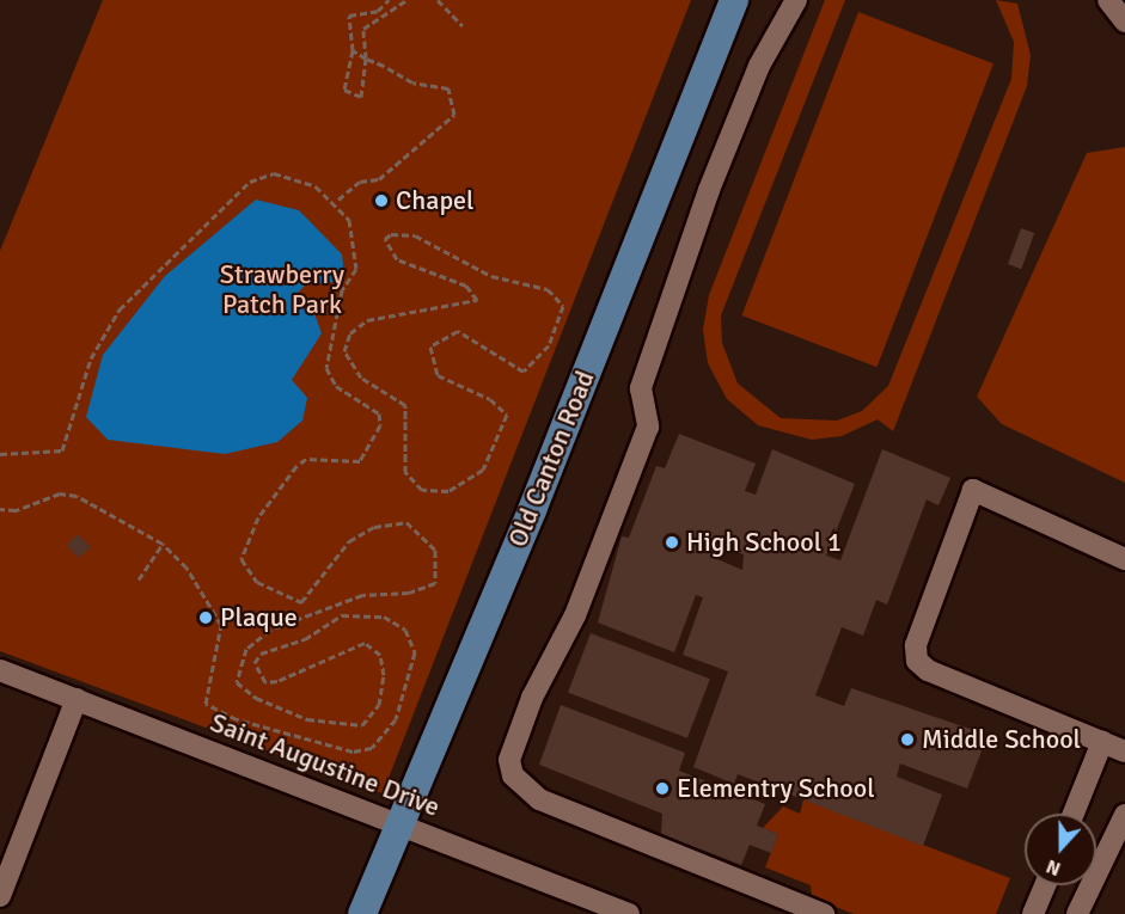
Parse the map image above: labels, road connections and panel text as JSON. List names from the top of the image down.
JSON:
{
  "streets": {
    "main road": ["Old Canton Road"],
    "street": ["Saint Augustine Drive"]
  },
  "crossings": [
    ["Old Canton Road", "Saint Augustine Drive"]
  ],
  "parks": ["Strawberry Patch Park"],
  "places": [
    "Chapel",
    "High School 1",
    "Plaque",
    "Middle School",
    "Elementry School"
  ],
  "north": "bottom"
}
